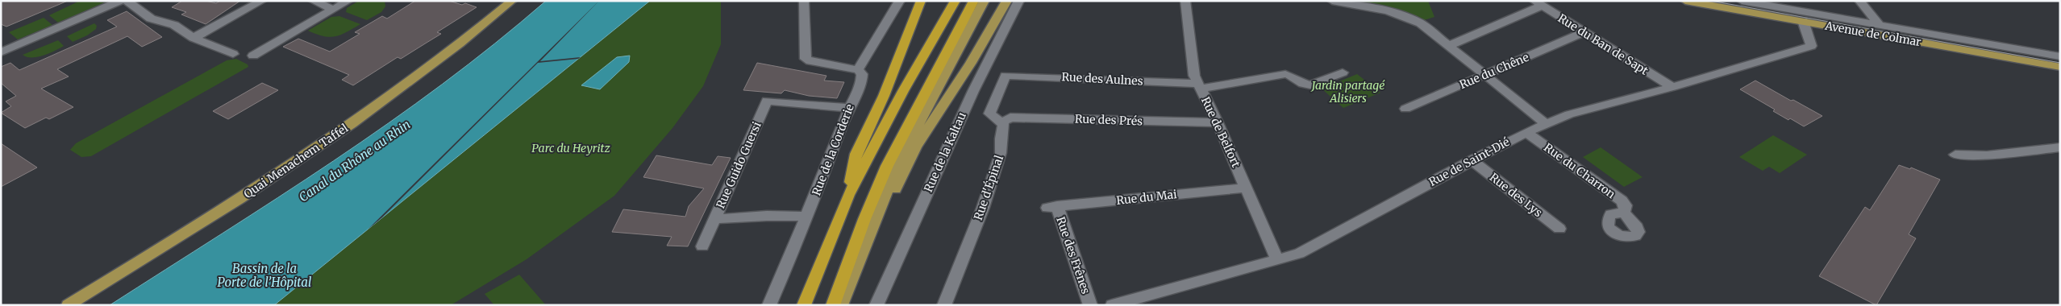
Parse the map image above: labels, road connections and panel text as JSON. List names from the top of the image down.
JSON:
{
  "streets": {
    "main road": ["Avenue de Colmar", "Quai Menachem Taffel"],
    "street": [
      "Rue du Ban de Sapt",
      "Rue du Chêne",
      "Rue des Aulnes",
      "Rue des Prés",
      "Rue de Belfort",
      "Rue de la Corderie",
      "Rue de la Kaltau",
      "Rue de Saint-Dié",
      "Rue Guido Guersi",
      "Rue du Charron",
      "Rue d'Épinal",
      "Rue des Lys",
      "Rue du Mai",
      "Rue des Frênes"
    ]
  },
  "crossings": [
    ["Avenue de Colmar", "Rue de Saint-Dié"],
    ["Rue du Ban de Sapt", "Rue du Chêne"],
    ["Rue du Ban de Sapt", "Rue de Saint-Dié"],
    ["Rue des Aulnes", "Rue des Prés"],
    ["Rue des Aulnes", "Rue de Belfort"],
    ["Rue des Aulnes", "Rue d'Épinal"],
    ["Rue des Prés", "Rue de Belfort"],
    ["Rue des Prés", "Rue d'Épinal"],
    ["Rue de Belfort", "Rue de Saint-Dié"],
    ["Rue de Belfort", "Rue du Mai"],
    ["Rue de la Corderie", "Rue Guido Guersi"],
    ["Rue de Saint-Dié", "Rue du Charron"],
    ["Rue de Saint-Dié", "Rue des Lys"],
    ["Rue du Mai", "Rue des Frênes"]
  ],
  "water": ["Canal du Rhône au Rhin", "Bassin de la Porte de l’Hôpital"],
  "parks": ["Jardin partagé Alisiers", "Parc du Heyritz"]
}
